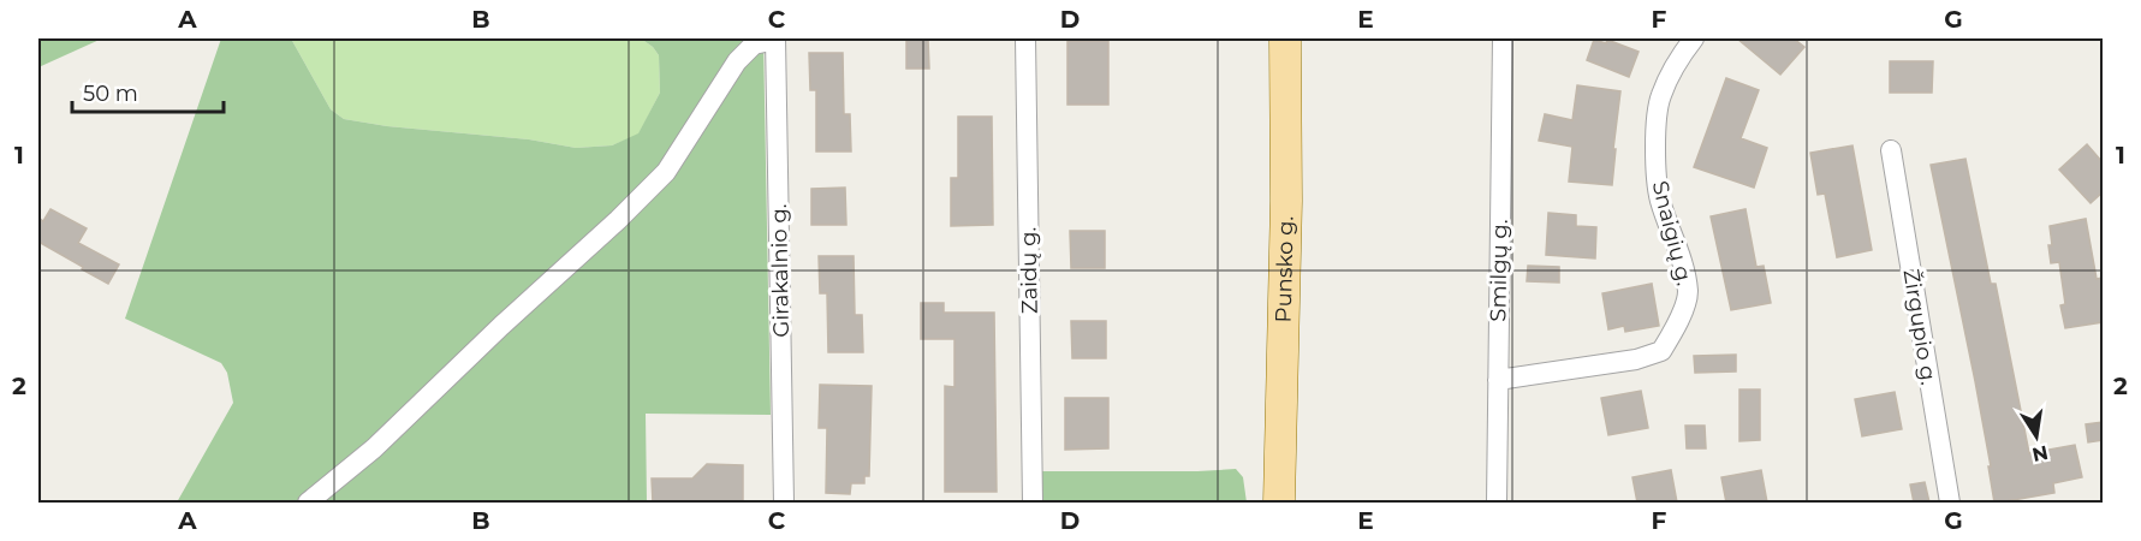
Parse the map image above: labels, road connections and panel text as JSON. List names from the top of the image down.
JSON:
{
  "streets": {
    "main road": ["Punsko g."],
    "street": [
      "Snaigių g.",
      "Girakalnio g.",
      "Zaidų g.",
      "Smilgų g.",
      "Žirgupio g."
    ]
  },
  "crossings": [
    ["Snaigių g.", "Smilgų g."]
  ],
  "scale_bar": "50 m",
  "north": "bottom",
  "grid": {
    "columns": [
      "A",
      "B",
      "C",
      "D",
      "E",
      "F",
      "G"
    ],
    "rows": ["1", "2"]
  }
}
